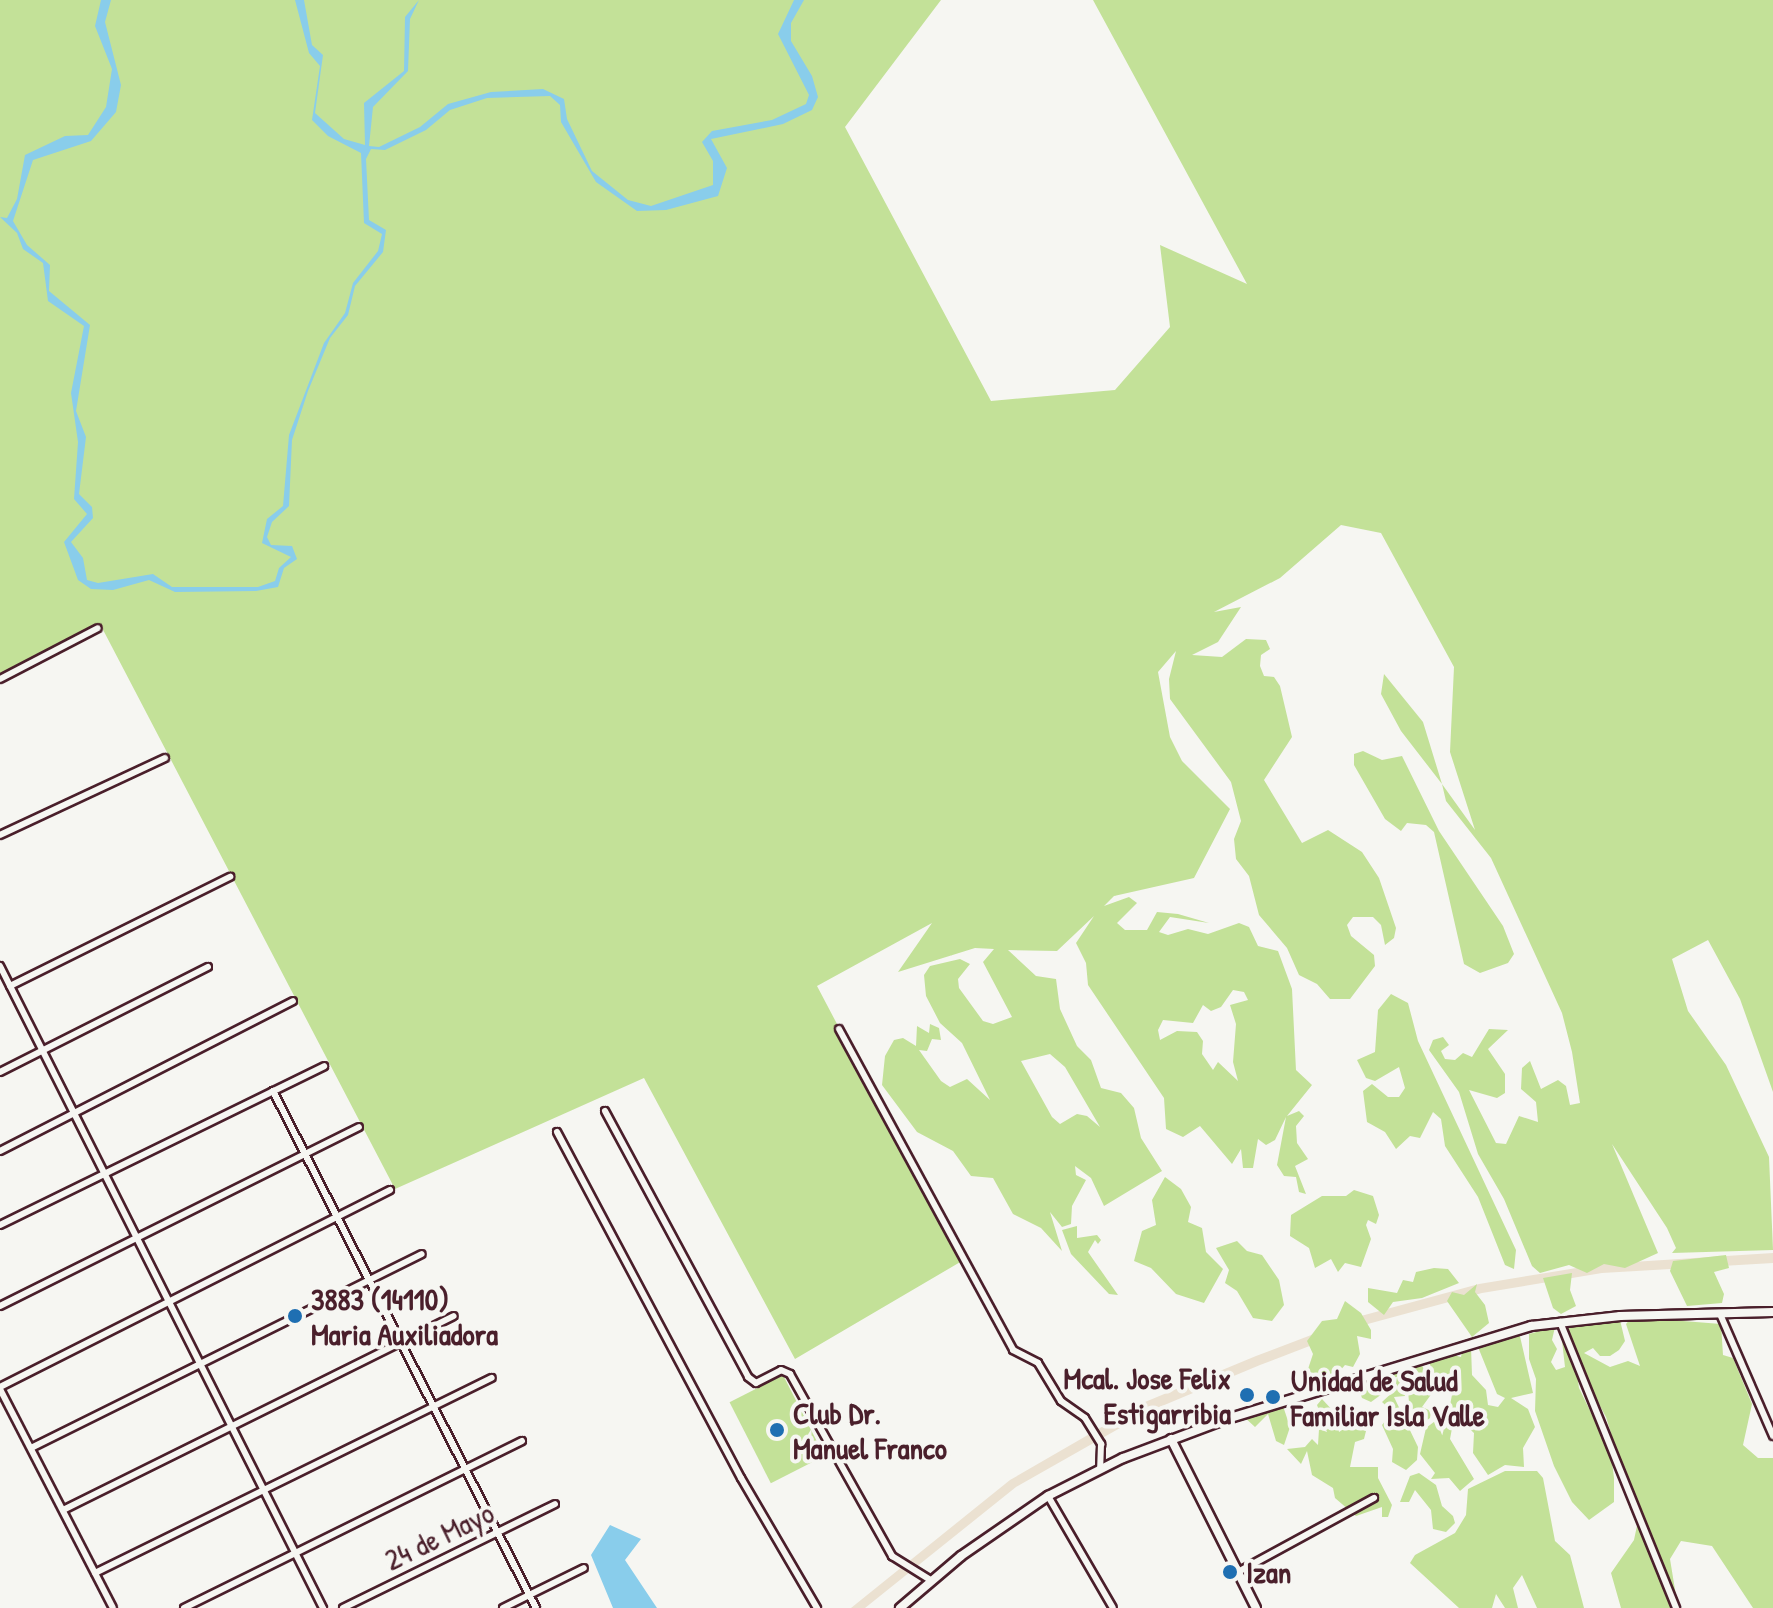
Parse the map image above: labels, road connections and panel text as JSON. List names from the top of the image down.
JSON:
{
  "streets": {
    "street": ["24 de Mayo"]
  },
  "places": [
    "3883 (14110) Maria Auxiliadora",
    "Mcal. Jose Felix Estigarribia",
    "Unidad de Salud Familiar Isla Valle",
    "Club Dr. Manuel Franco",
    "Izan"
  ]
}
